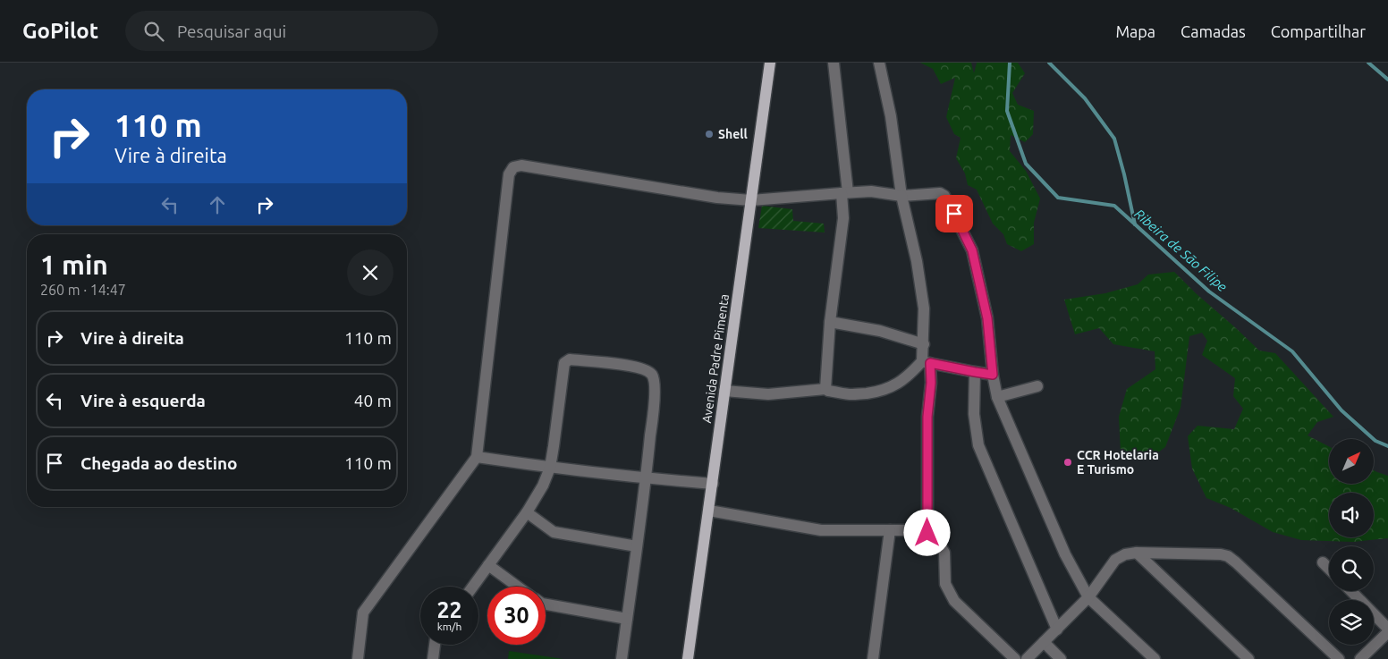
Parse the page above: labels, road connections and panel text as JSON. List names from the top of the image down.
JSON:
{
  "streets": {
    "main road": ["Avenida Padre Pimenta"]
  },
  "water": ["Ribeira de São Filipe"],
  "places": ["Shell", "CCR Hotelaria E Turismo"],
  "north": "top right",
  "page": {
    "header": "GoPilot",
    "search": "Pesquisar aqui",
    "nav": ["Mapa", "Camadas", "Compartilhar"],
    "turn": ["110 m", "Vire à direita"],
    "heading": ["1 min", "260 m · 14:47"],
    "list": [
      {
        "name": "Vire à direita",
        "value": "110 m"
      },
      {
        "name": "Vire à esquerda",
        "value": "40 m"
      },
      {
        "name": "Chegada ao destino",
        "value": "110 m"
      }
    ],
    "speed": "22 km/h",
    "limit": "30"
  }
}
